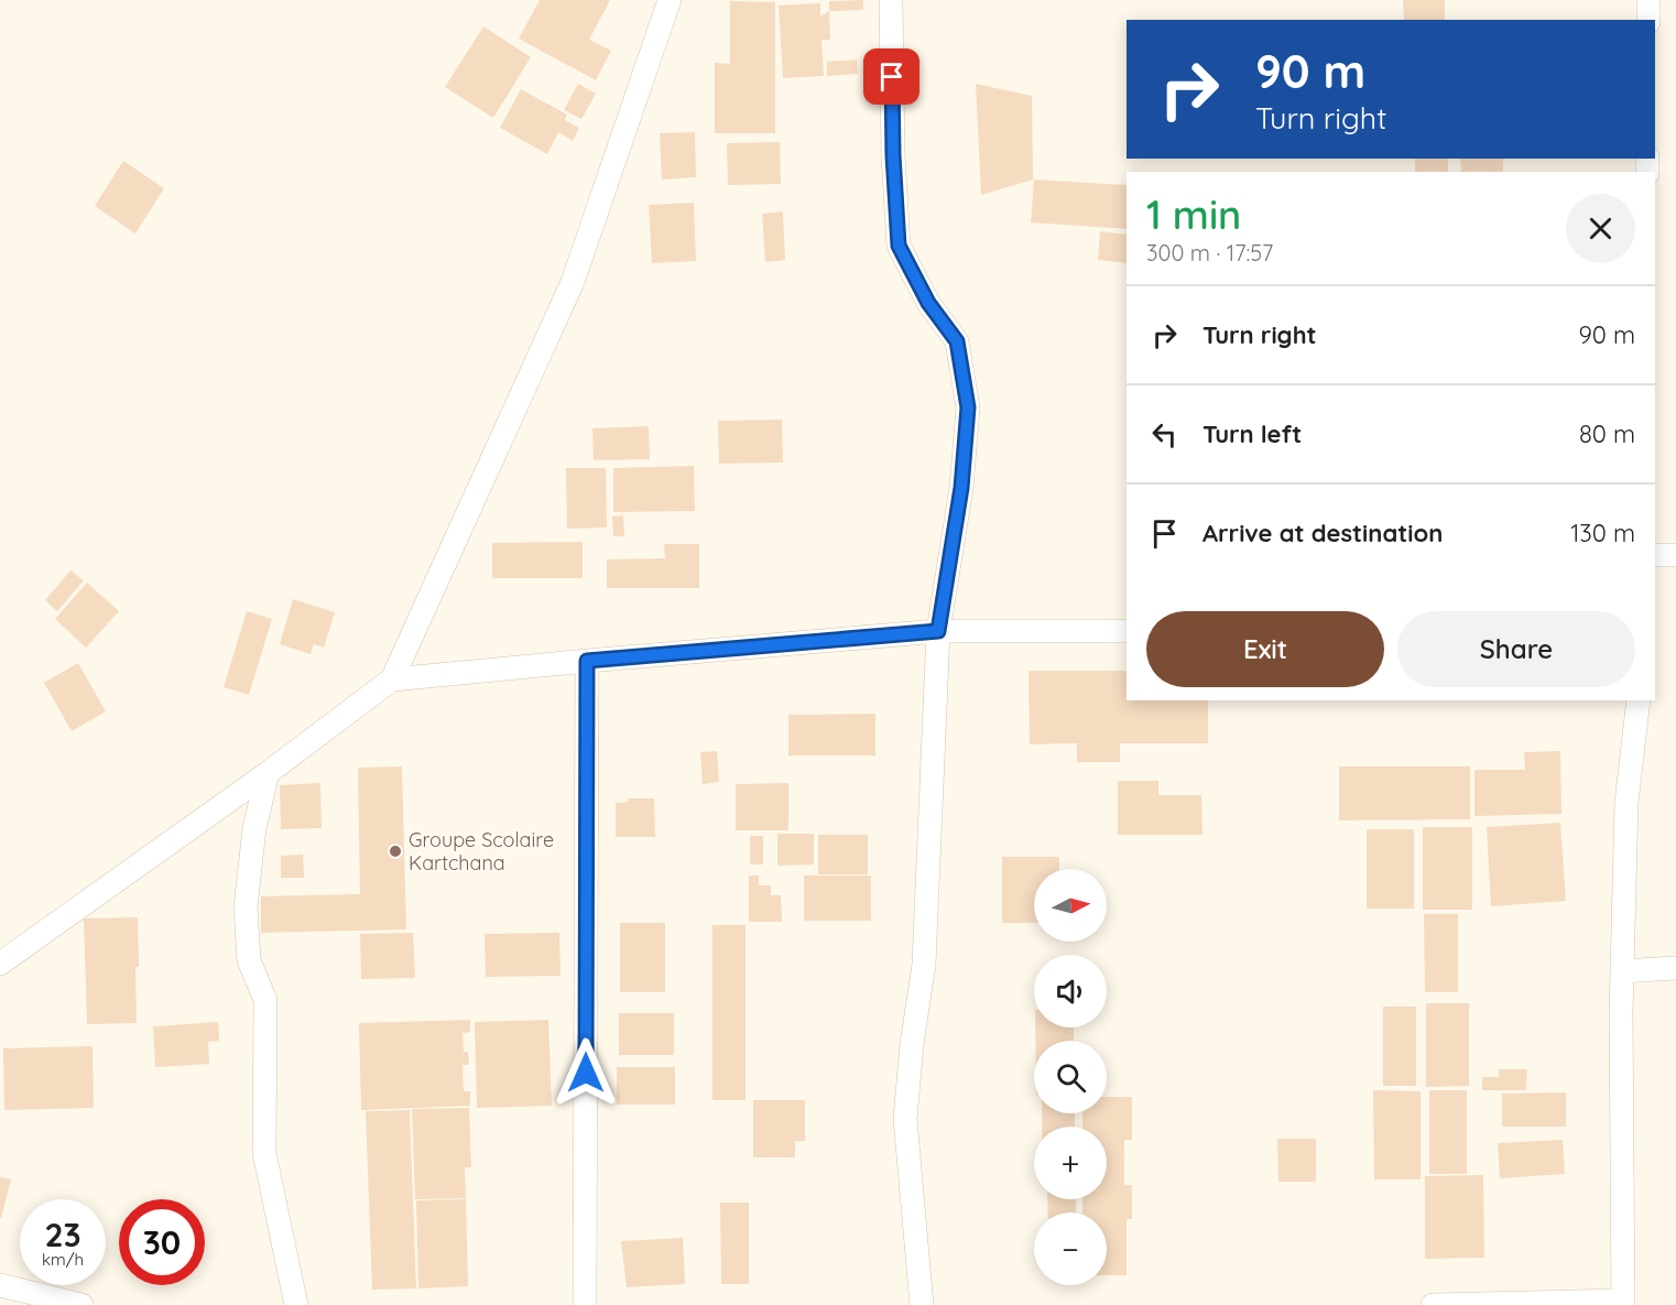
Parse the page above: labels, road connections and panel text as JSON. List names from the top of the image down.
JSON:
{
  "places": ["Groupe Scolaire Kartchana"],
  "north": "right",
  "page": {
    "turn": ["90 m", "Turn right"],
    "heading": ["1 min", "300 m · 17:57"],
    "list": [
      {
        "name": "Turn right",
        "value": "90 m"
      },
      {
        "name": "Turn left",
        "value": "80 m"
      },
      {
        "name": "Arrive at destination",
        "value": "130 m"
      }
    ],
    "buttons": ["Exit", "Share"],
    "map_buttons": ["+", "−"],
    "speed": "23 km/h",
    "limit": "30"
  }
}
